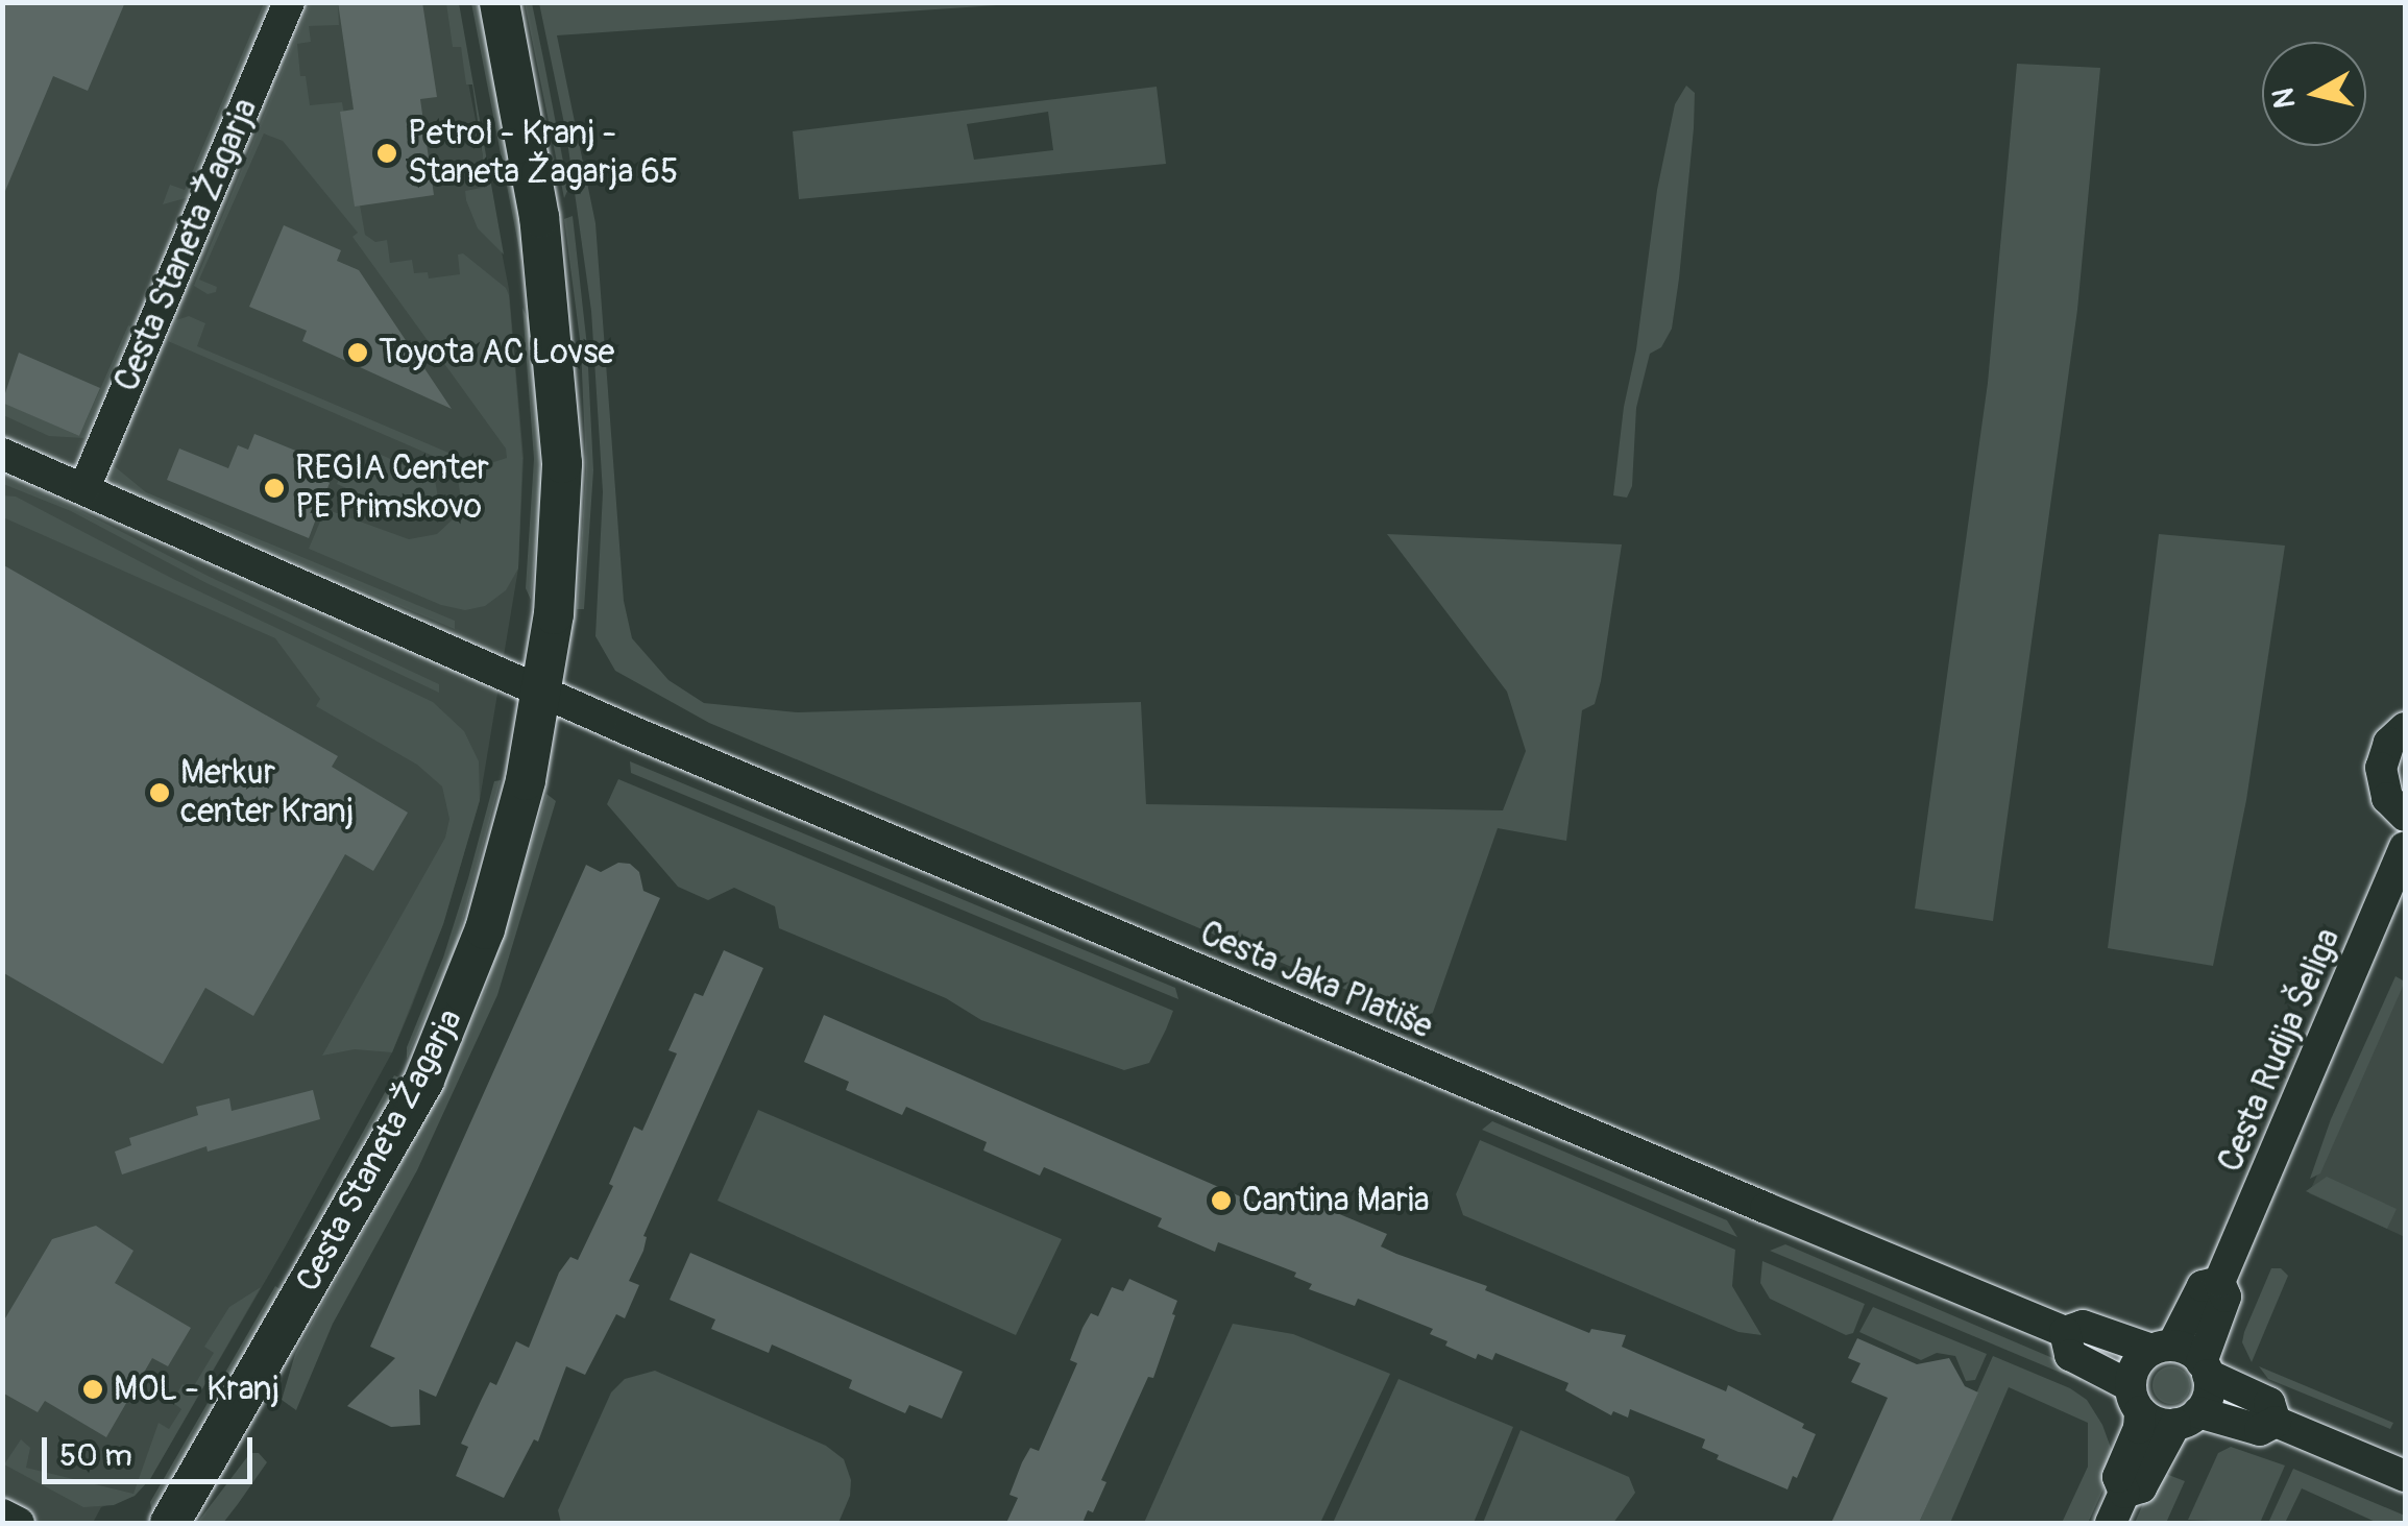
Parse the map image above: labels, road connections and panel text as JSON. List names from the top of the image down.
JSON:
{
  "streets": {
    "main road": ["Cesta Staneta Žagarja"],
    "street": ["Cesta Jaka Platiše", "Cesta Rudija Šeliga"]
  },
  "crossings": [
    ["Cesta Staneta Žagarja", "Cesta Jaka Platiše"],
    ["Cesta Jaka Platiše", "Cesta Rudija Šeliga"]
  ],
  "places": [
    "Petrol - Kranj - Staneta Žagarja 65",
    "Toyota AC Lovse",
    "REGIA Center PE Primskovo",
    "Merkur center Kranj",
    "Cantina Maria",
    "MOL - Kranj"
  ],
  "scale_bar": "50 m",
  "north": "left"
}
